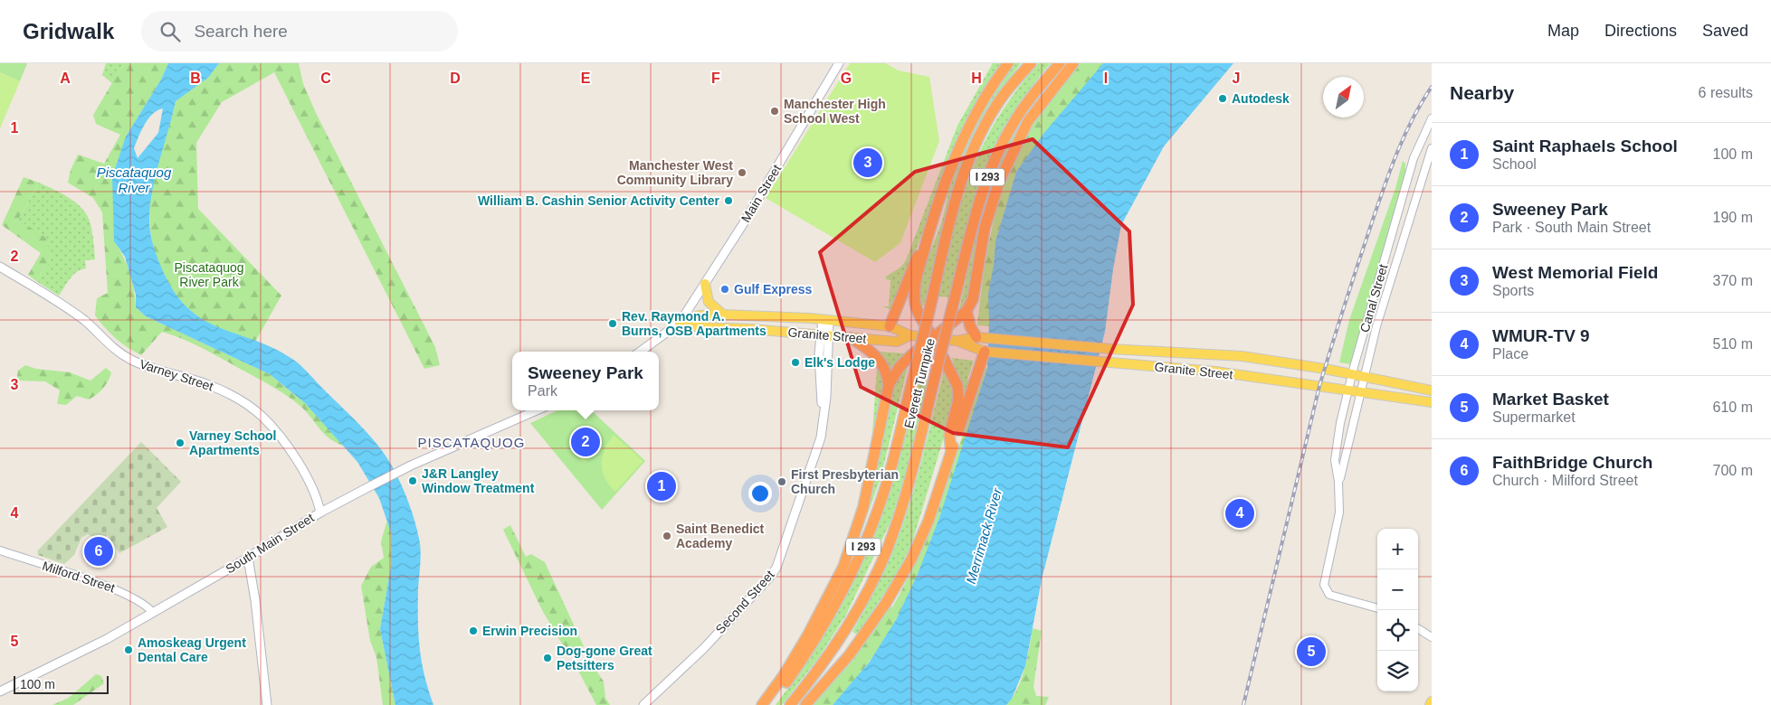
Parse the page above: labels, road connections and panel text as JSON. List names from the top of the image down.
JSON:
{
  "streets": {
    "highway": ["I 293", "Everett Turnpike"],
    "main road": [
      "Main Street",
      "Granite Street",
      "Varney Street",
      "South Main Street",
      "Second Street"
    ],
    "street": ["Canal Street", "Milford Street"]
  },
  "crossings": [
    ["Main Street", "Granite Street"],
    ["Canal Street", "Granite Street"],
    ["Granite Street", "Second Street"],
    ["Varney Street", "South Main Street"],
    ["South Main Street", "Milford Street"]
  ],
  "districts": ["PISCATAQUOG"],
  "water": ["Piscataquog River", "Merrimack River"],
  "parks": ["Piscataquog River Park"],
  "places": [
    "Autodesk",
    "Manchester High School West",
    "Manchester West Community Library",
    "William B. Cashin Senior Activity Center",
    "Gulf Express",
    "Rev. Raymond A. Burns, OSB Apartments",
    "Elk's Lodge",
    "Varney School Apartments",
    "J&R Langley Window Treatment",
    "First Presbyterian Church",
    "Saint Benedict Academy",
    "Erwin Precision",
    "Amoskeag Urgent Dental Care",
    "Dog-gone Great Petsitters"
  ],
  "scale_bar": "100 m",
  "north": "top right",
  "page": {
    "header": "Gridwalk",
    "search": "Search here",
    "nav": ["Map", "Directions", "Saved"],
    "heading": ["Nearby", "6 results"],
    "list": [
      {
        "mark": "1",
        "name": "Saint Raphaels School",
        "note": "School",
        "value": "100 m"
      },
      {
        "mark": "2",
        "name": "Sweeney Park",
        "note": "Park · South Main Street",
        "value": "190 m"
      },
      {
        "mark": "3",
        "name": "West Memorial Field",
        "note": "Sports",
        "value": "370 m"
      },
      {
        "mark": "4",
        "name": "WMUR-TV 9",
        "note": "Place",
        "value": "510 m"
      },
      {
        "mark": "5",
        "name": "Market Basket",
        "note": "Supermarket",
        "value": "610 m"
      },
      {
        "mark": "6",
        "name": "FaithBridge Church",
        "note": "Church · Milford Street",
        "value": "700 m"
      }
    ],
    "pins": [
      "3",
      "2",
      "1",
      "4",
      "6",
      "5"
    ],
    "popup": ["Sweeney Park", "Park"],
    "map_buttons": ["+", "−"],
    "scale": "100 m"
  },
  "grid": {
    "columns": [
      "A",
      "B",
      "C",
      "D",
      "E",
      "F",
      "G",
      "H",
      "I",
      "J"
    ],
    "rows": [
      "1",
      "2",
      "3",
      "4",
      "5"
    ]
  }
}
